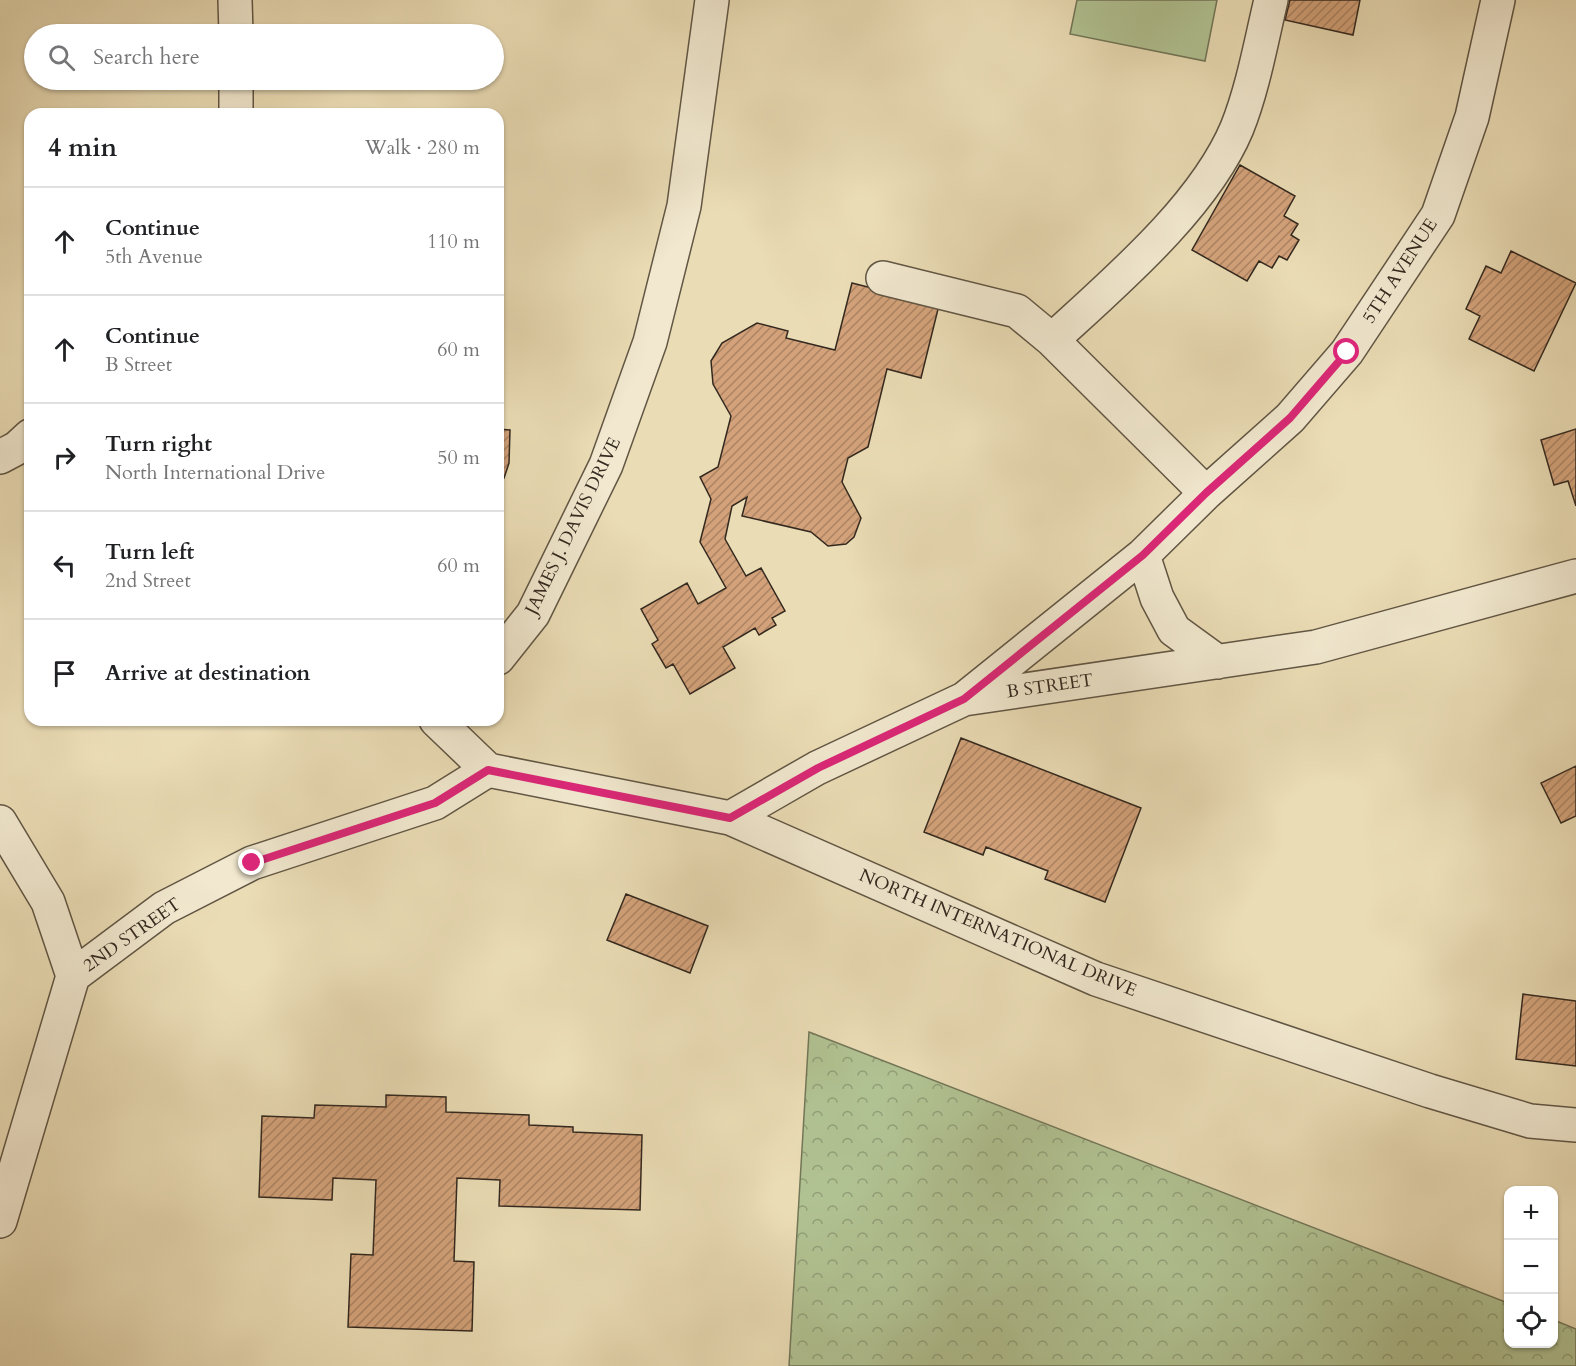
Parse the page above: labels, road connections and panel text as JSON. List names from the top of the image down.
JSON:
{
  "streets": {
    "street": [
      "5TH AVENUE",
      "JAMES J. DAVIS DRIVE",
      "B STREET",
      "NORTH INTERNATIONAL DRIVE",
      "2ND STREET"
    ]
  },
  "crossings": [
    ["5TH AVENUE", "B STREET"],
    ["B STREET", "NORTH INTERNATIONAL DRIVE"],
    ["NORTH INTERNATIONAL DRIVE", "2ND STREET"]
  ],
  "page": {
    "search": "Search here",
    "heading": ["4 min", "Walk · 280 m"],
    "list": [
      ["Continue", "5th Avenue", "110 m"],
      ["Continue", "B Street", "60 m"],
      ["Turn right", "North International Drive", "50 m"],
      ["Turn left", "2nd Street", "60 m"],
      "Arrive at destination"
    ],
    "map_buttons": ["+", "−"]
  }
}
